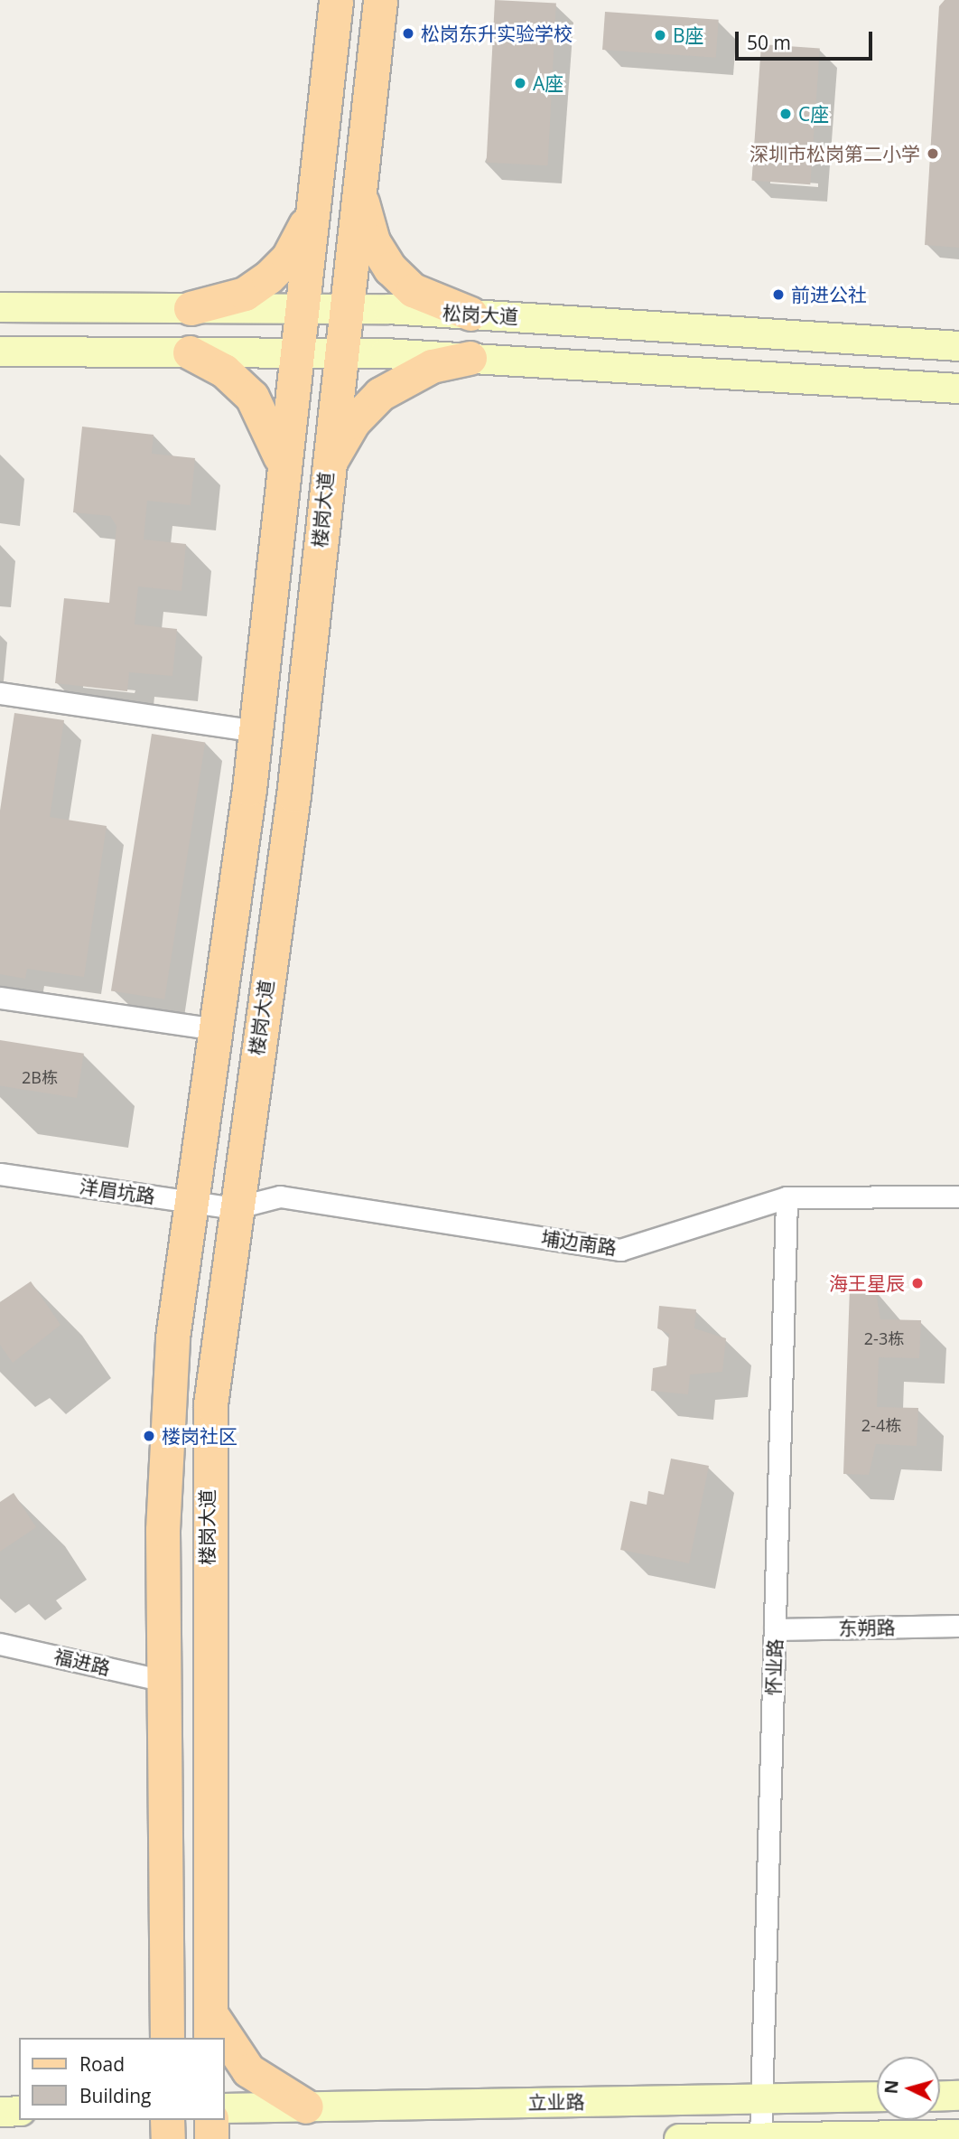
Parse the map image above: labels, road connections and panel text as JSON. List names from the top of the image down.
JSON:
{
  "streets": {
    "main road": ["松岗大道", "楼岗大道", "立业路"],
    "street": [
      "洋眉坑路",
      "埔边南路",
      "东朔路",
      "福进路",
      "怀业路"
    ]
  },
  "crossings": [
    ["松岗大道", "楼岗大道"],
    ["楼岗大道", "洋眉坑路"],
    ["楼岗大道", "埔边南路"],
    ["洋眉坑路", "埔边南路"],
    ["埔边南路", "怀业路"],
    ["东朔路", "怀业路"],
    ["怀业路", "立业路"]
  ],
  "places": [
    "松岗东升实验学校",
    "B座",
    "A座",
    "C座",
    "深圳市松岗第二小学",
    "前进公社",
    "海王星辰",
    "楼岗社区"
  ],
  "house_numbers": ["2B栋", "2-3栋", "2-4栋"],
  "legend": ["Road", "Building"],
  "scale_bar": "50 m",
  "north": "left"
}
